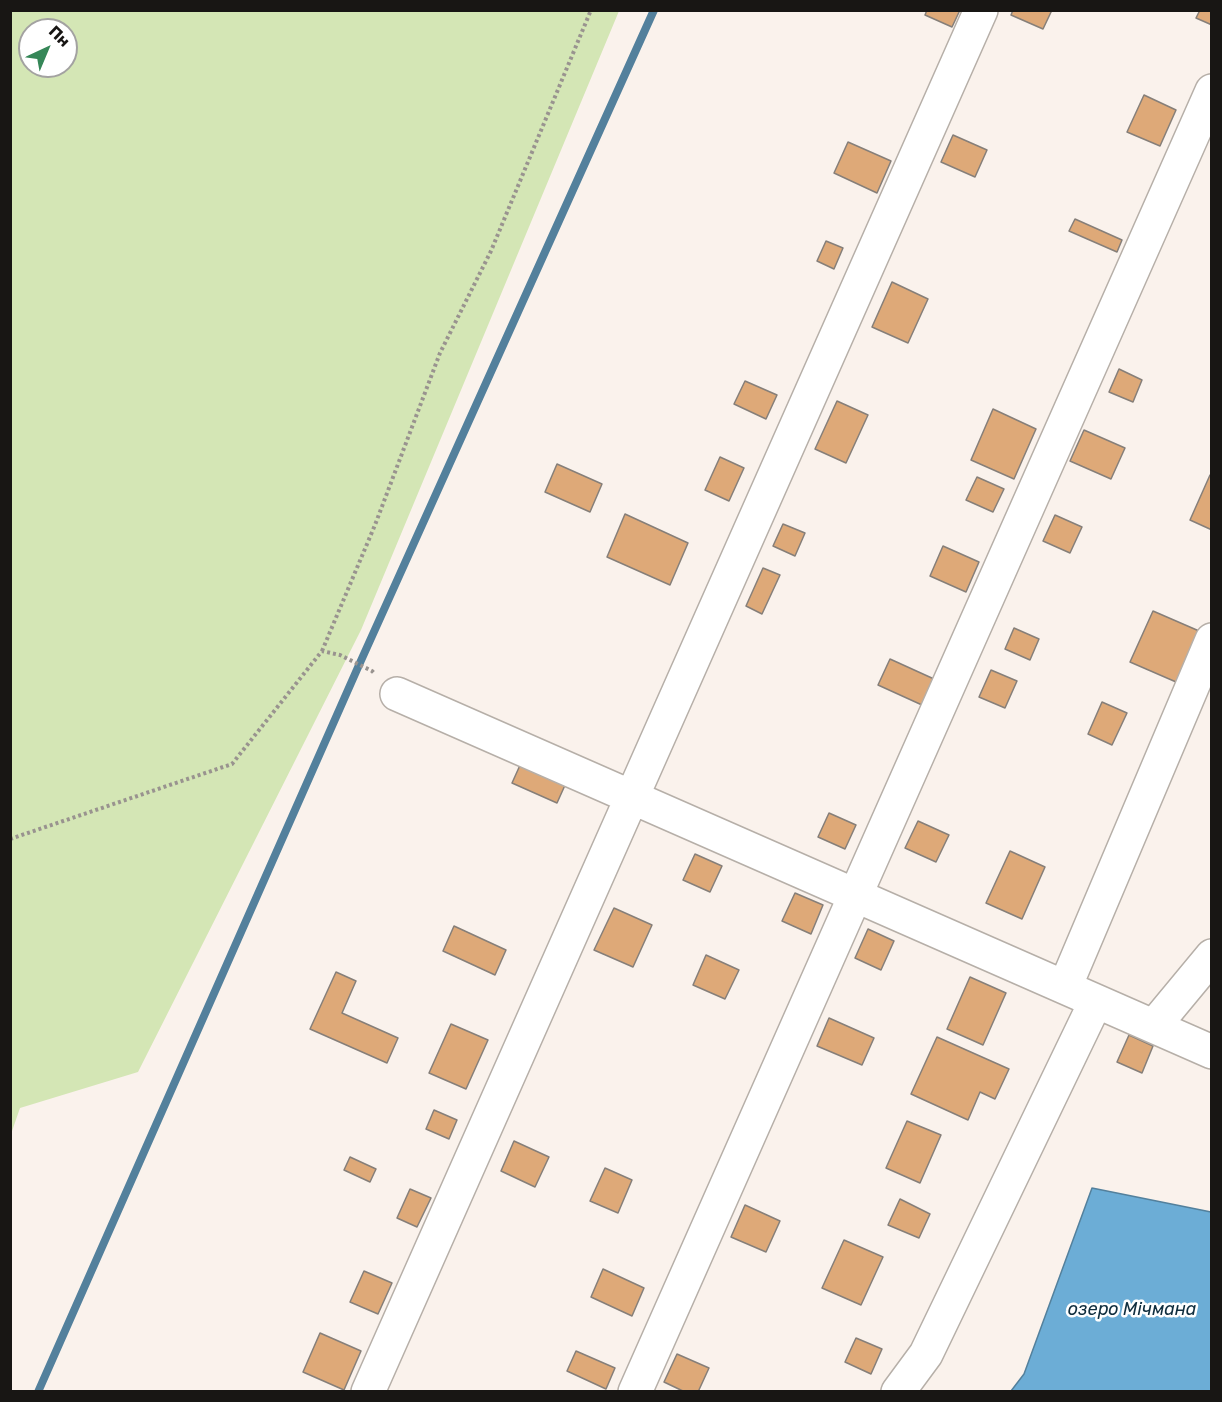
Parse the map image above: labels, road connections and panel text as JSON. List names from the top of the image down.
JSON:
{
  "water": ["озеро Мічмана"],
  "north": "top right"
}
